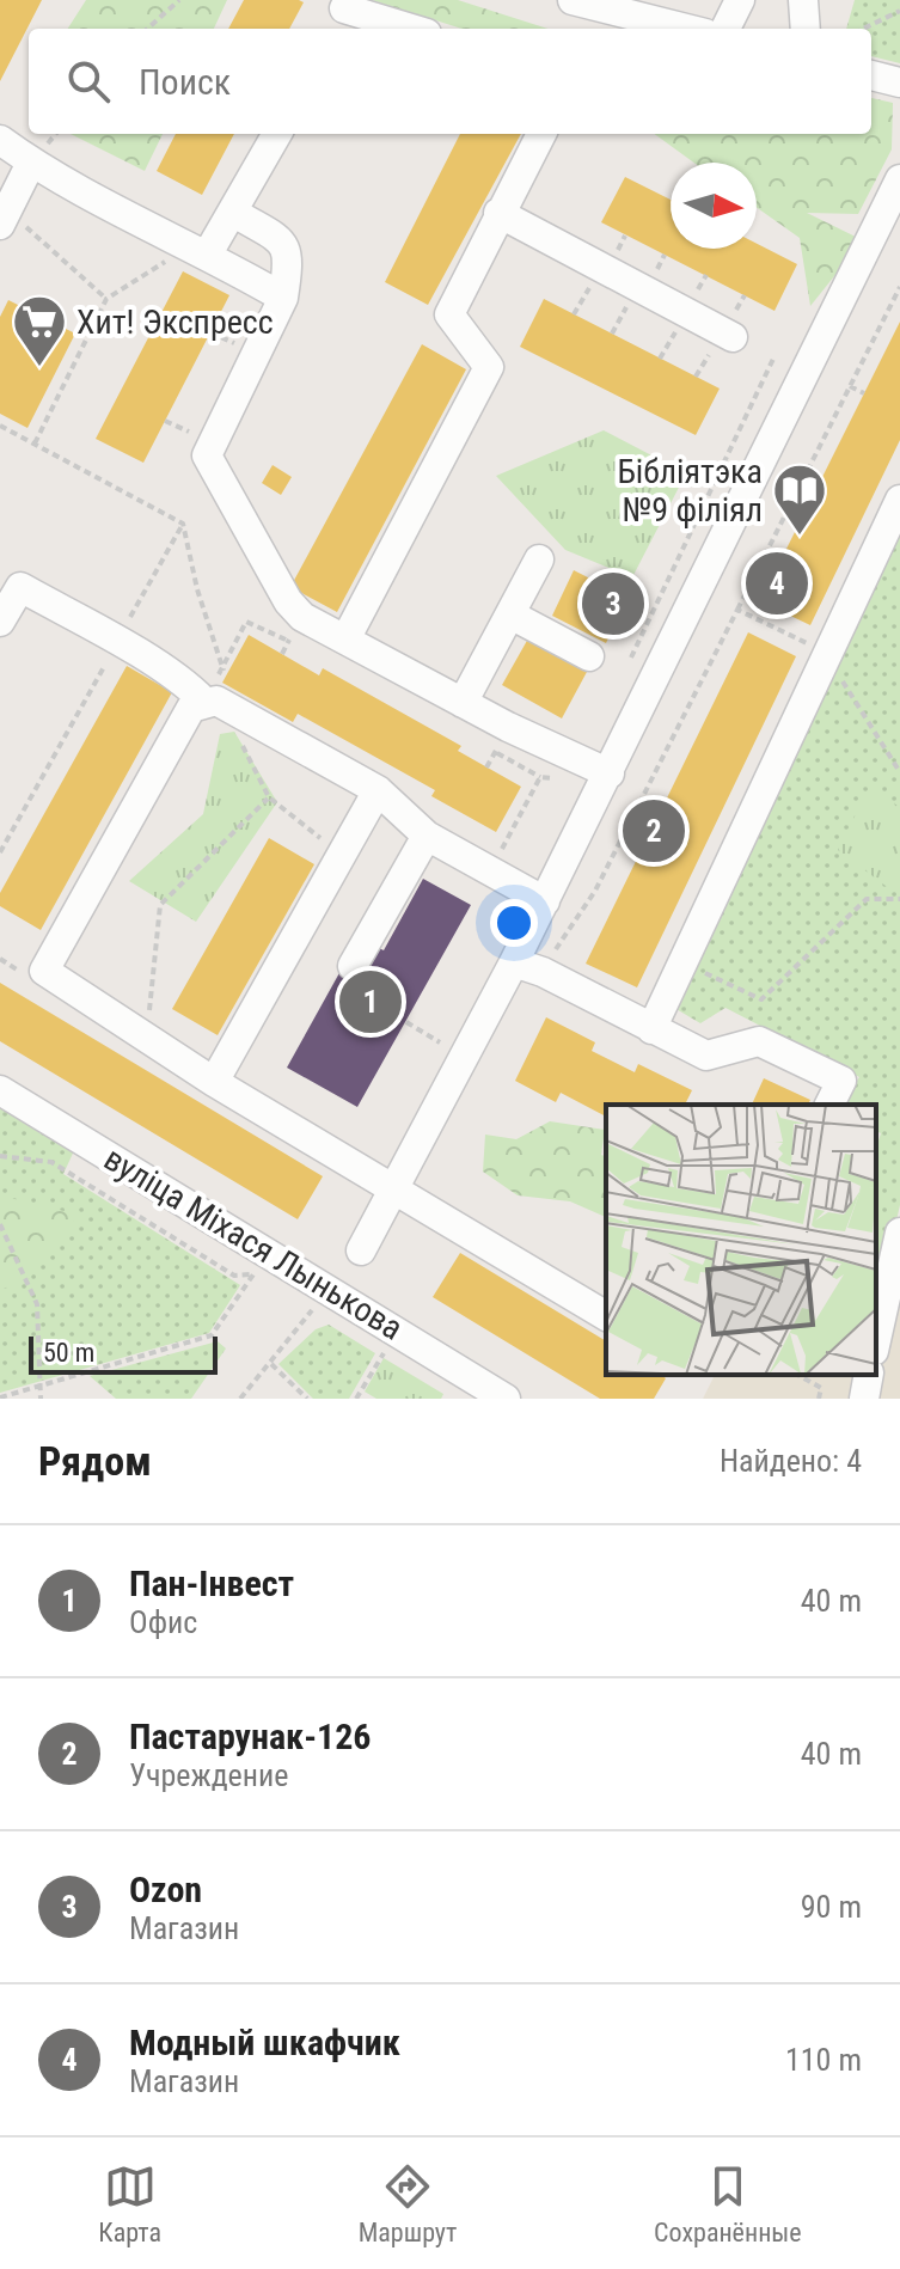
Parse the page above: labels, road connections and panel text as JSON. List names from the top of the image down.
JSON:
{
  "streets": {
    "street": ["вуліца Міхася Лынькова"]
  },
  "places": {
    "supermarket": ["Хит! Экспресс"],
    "library": ["Бібліятэка №9 філіял"]
  },
  "scale_bar": "50 m",
  "north": "right",
  "page": {
    "search": "Поиск",
    "pins": [
      "4",
      "3",
      "2",
      "1"
    ],
    "scale": "50 m",
    "heading": ["Рядом", "Найдено: 4"],
    "list": [
      {
        "mark": "1",
        "name": "Пан-Інвест",
        "note": "Офис",
        "value": "40 m"
      },
      {
        "mark": "2",
        "name": "Пастарунак-126",
        "note": "Учреждение",
        "value": "40 m"
      },
      {
        "mark": "3",
        "name": "Ozon",
        "note": "Магазин",
        "value": "90 m"
      },
      {
        "mark": "4",
        "name": "Модный шкафчик",
        "note": "Магазин",
        "value": "110 m"
      }
    ],
    "nav": ["Карта", "Маршрут", "Сохранённые"]
  }
}
